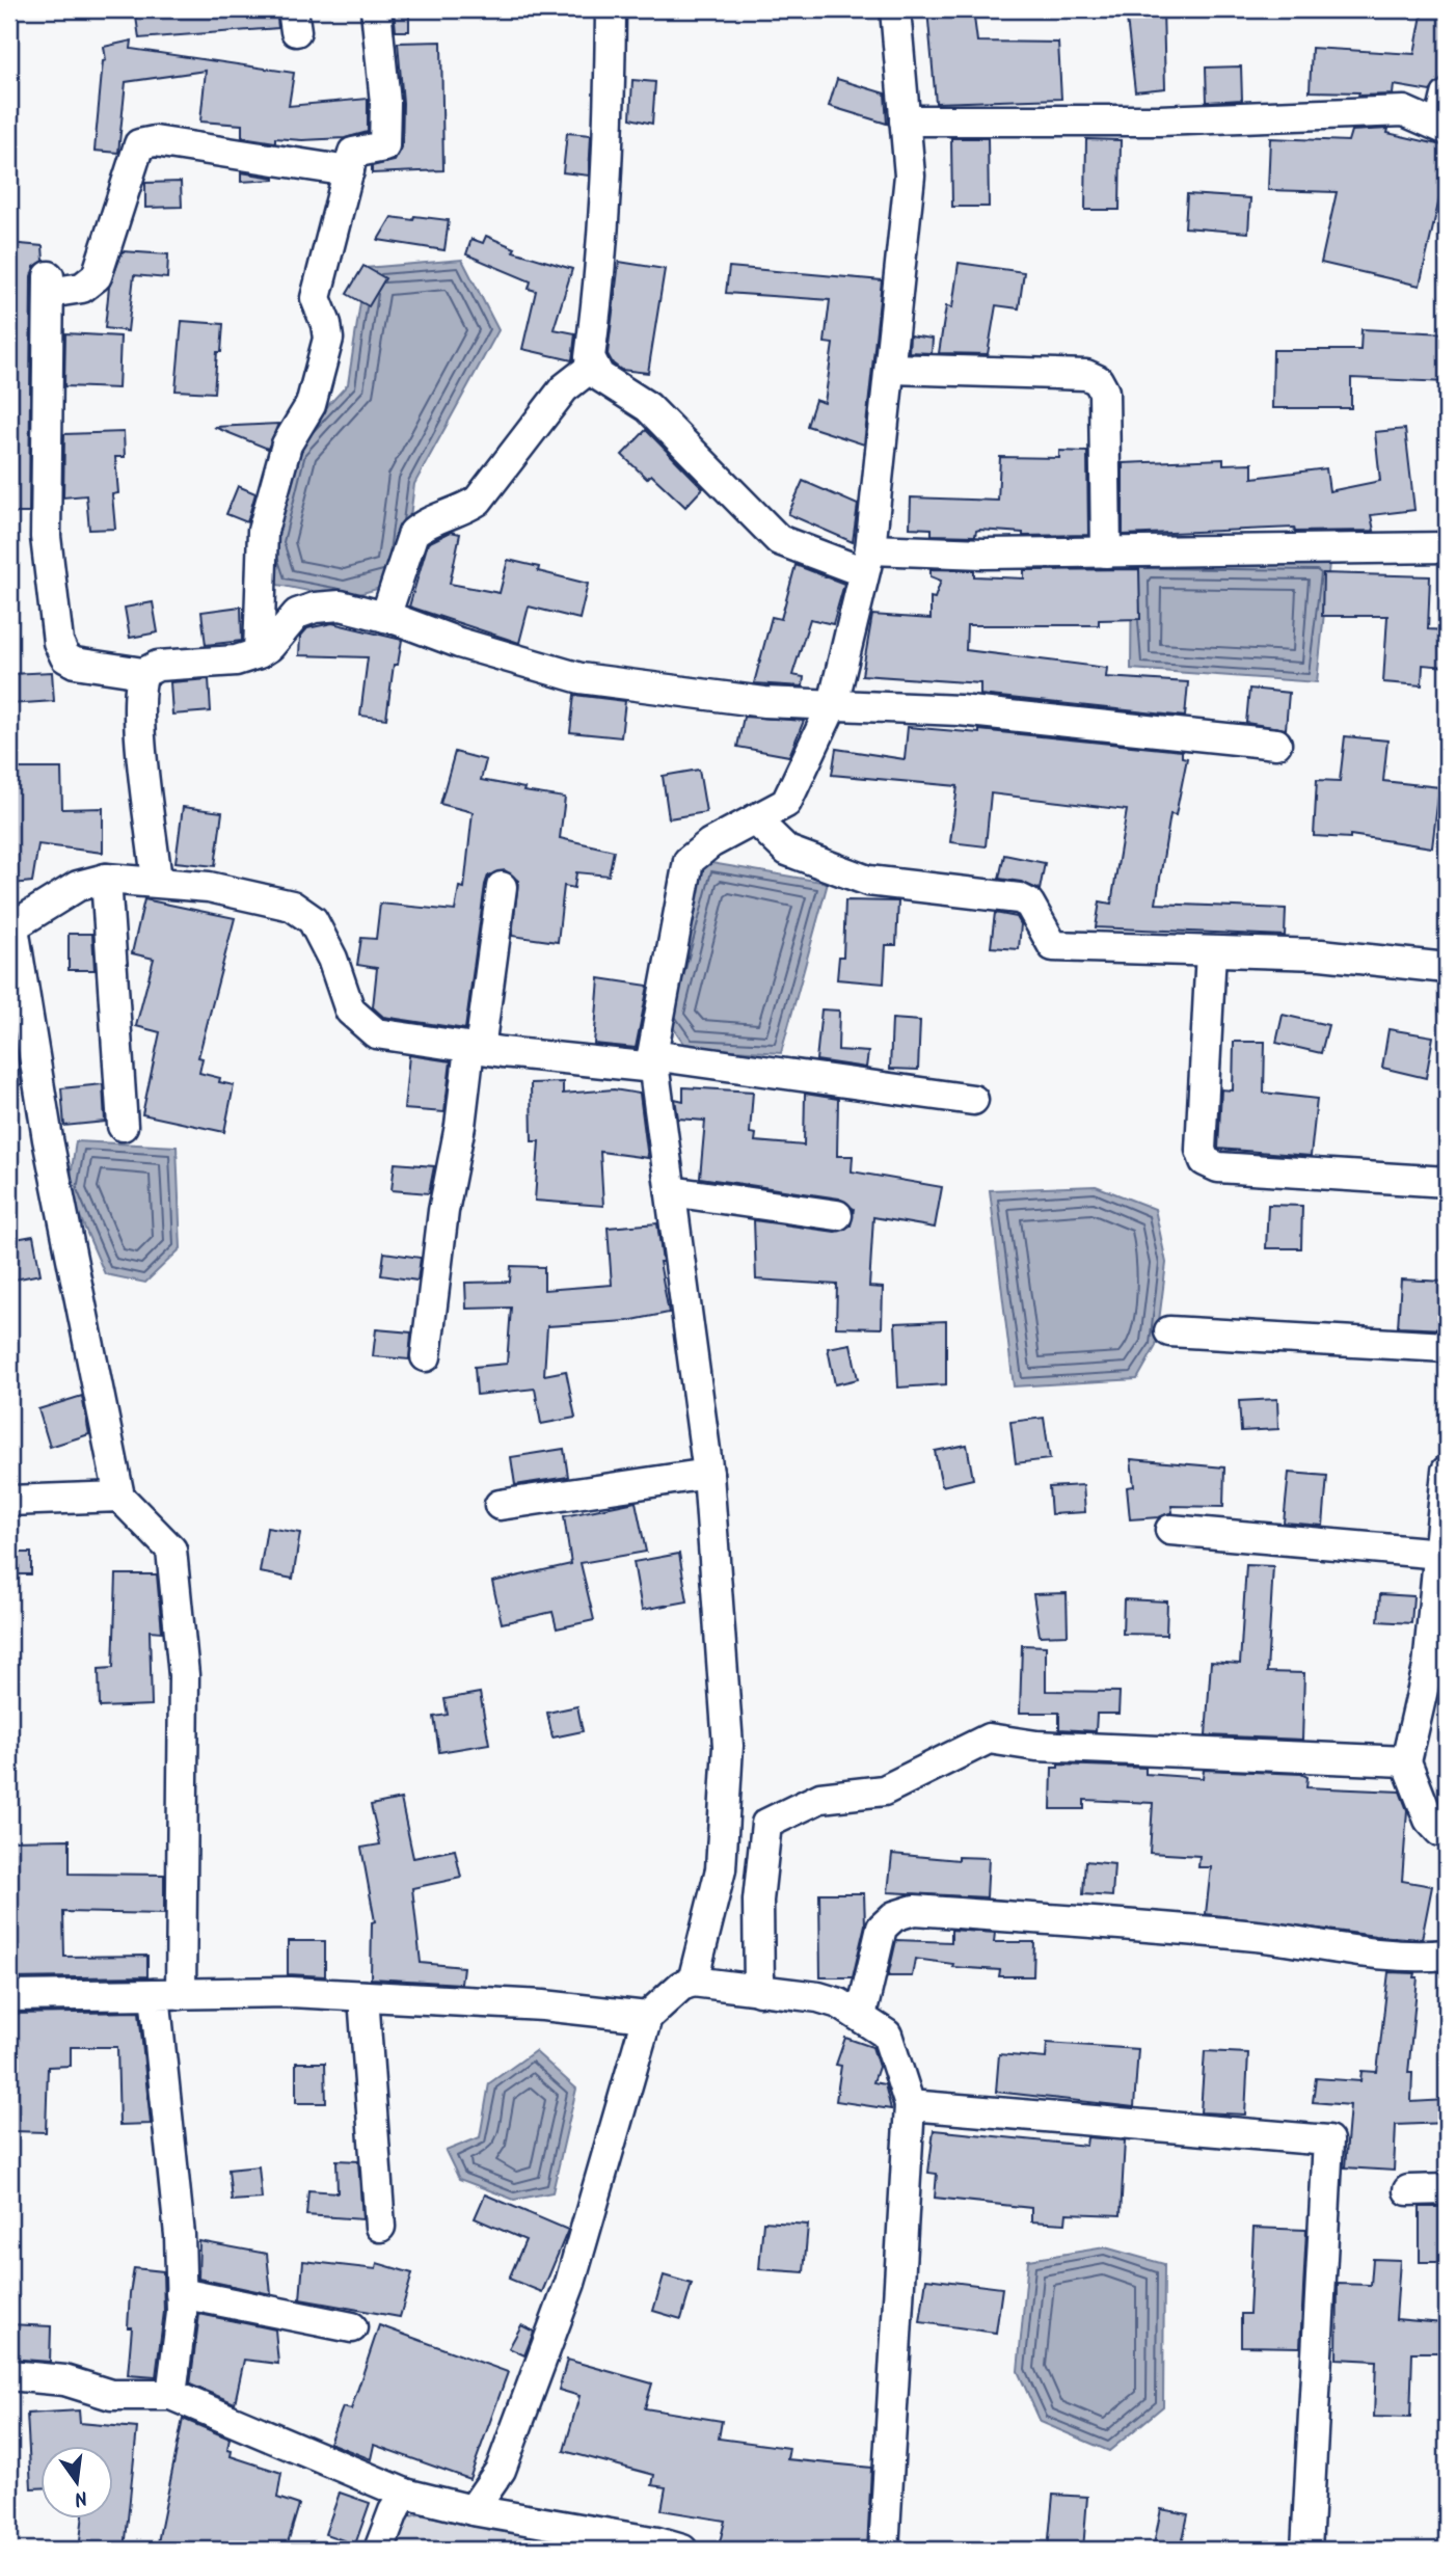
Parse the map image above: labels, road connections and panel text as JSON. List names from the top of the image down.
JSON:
{
  "north": "bottom"
}
